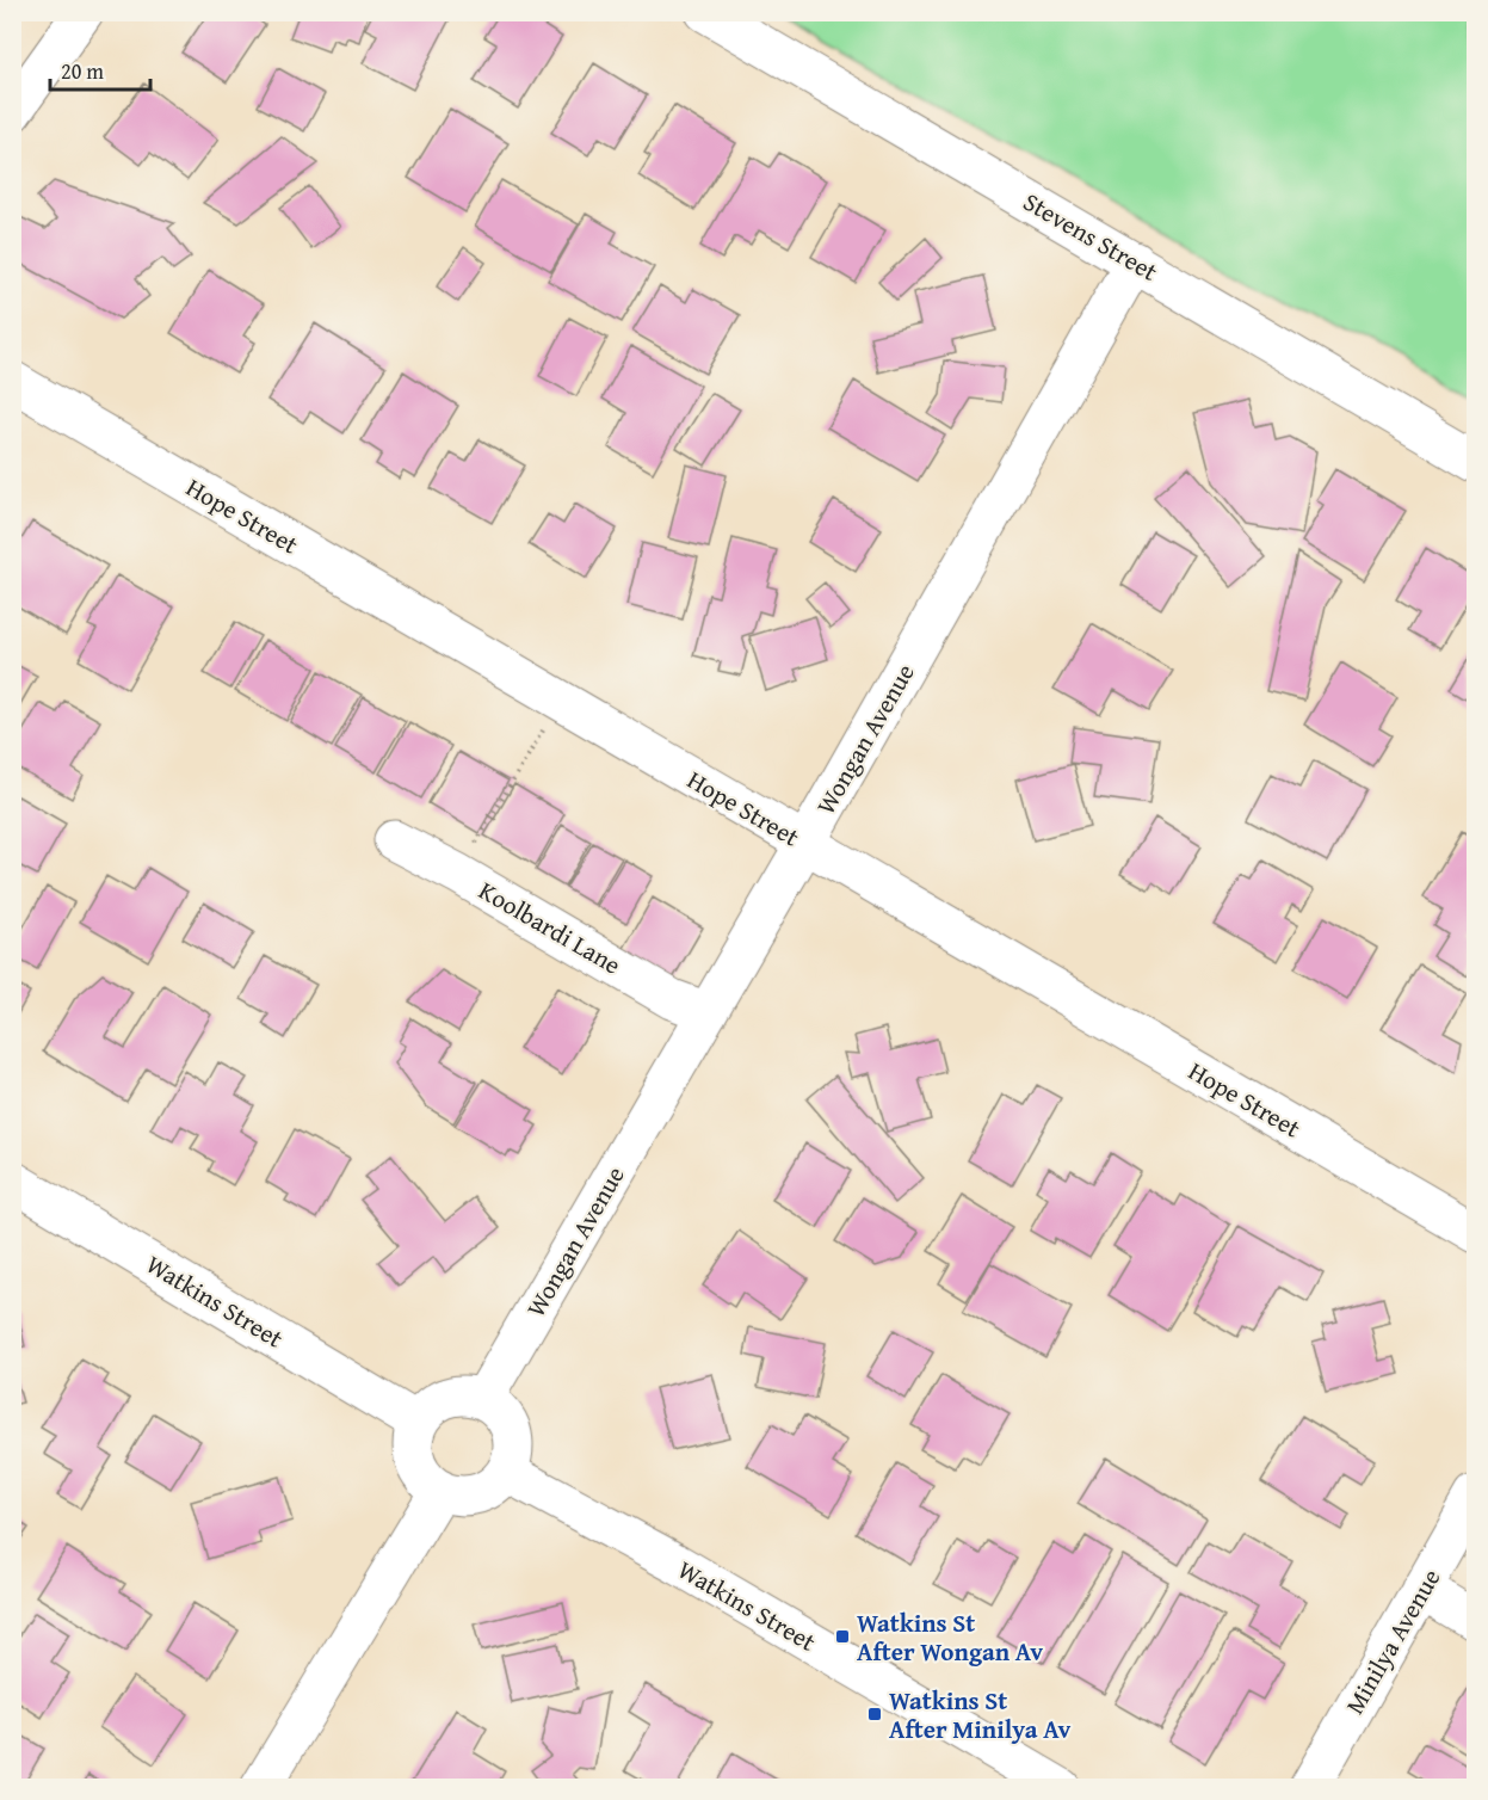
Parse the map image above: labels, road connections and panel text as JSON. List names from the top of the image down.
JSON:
{
  "streets": {
    "street": [
      "Stevens Street",
      "Hope Street",
      "Wongan Avenue",
      "Koolbardi Lane",
      "Watkins Street",
      "Minilya Avenue"
    ]
  },
  "crossings": [
    ["Stevens Street", "Wongan Avenue"],
    ["Hope Street", "Wongan Avenue"],
    ["Wongan Avenue", "Koolbardi Lane"],
    ["Wongan Avenue", "Watkins Street"]
  ],
  "places": {
    "transit": ["Watkins St After Wongan Av", "Watkins St After Minilya Av"]
  },
  "scale_bar": "20 m"
}
